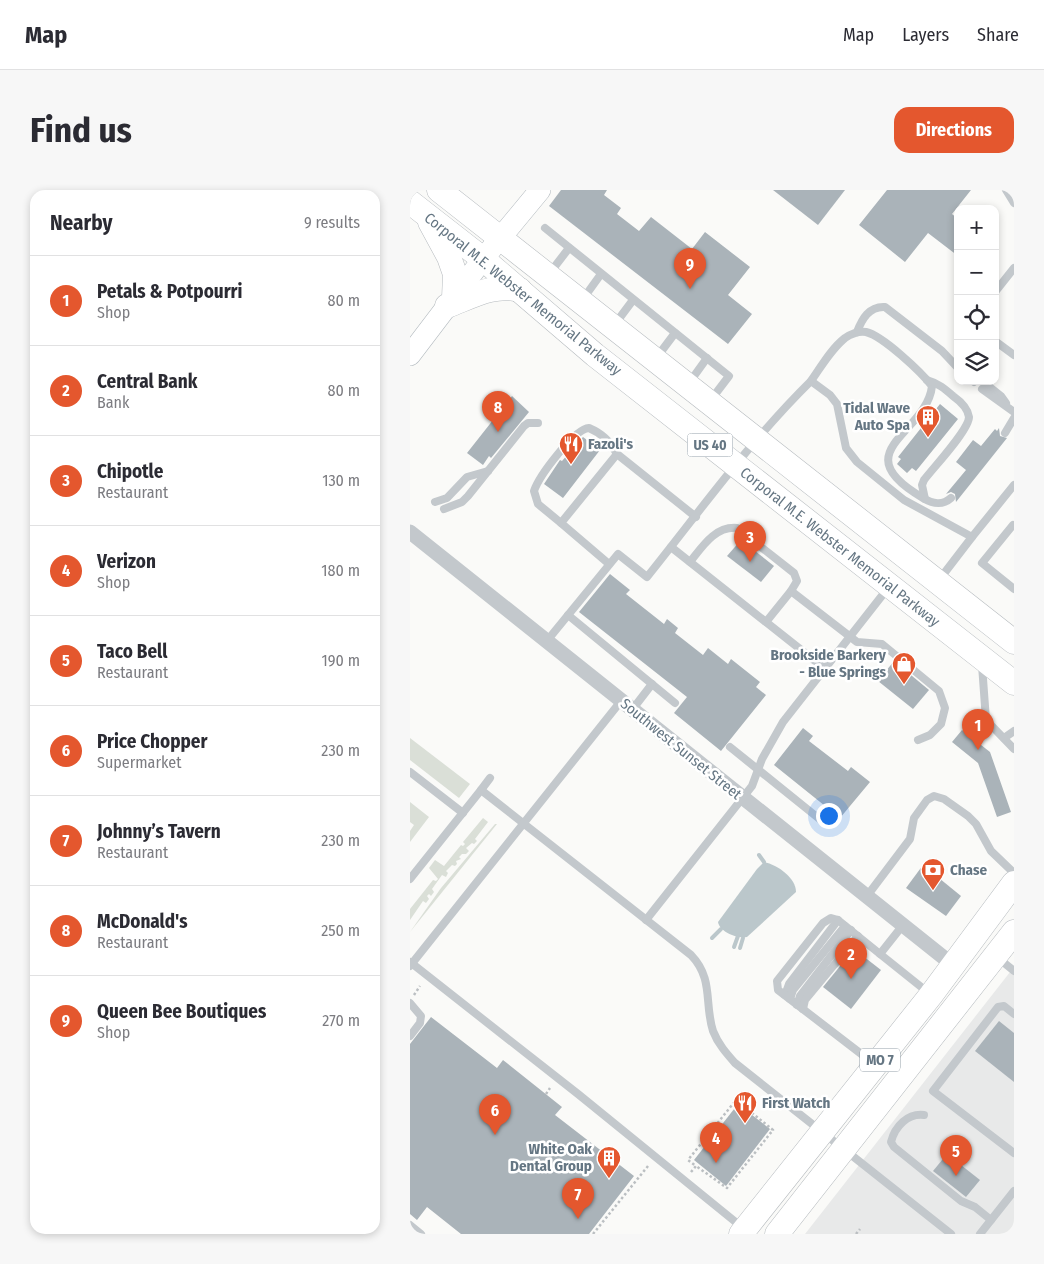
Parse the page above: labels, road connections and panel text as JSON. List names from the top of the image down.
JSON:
{
  "streets": {
    "main road": ["Corporal M.E. Webster Memorial Parkway", "US 40", "MO 7"],
    "street": ["Southwest Sunset Street"]
  },
  "crossings": [
    ["Southwest Sunset Street", "MO 7"]
  ],
  "places": {
    "building": ["Tidal Wave Auto Spa", "White Oak Dental Group"],
    "restaurant": ["Fazoli's", "First Watch"],
    "shop": ["Brookside Barkery - Blue Springs"],
    "bank": ["Chase"]
  },
  "page": {
    "header": "Map",
    "nav": ["Map", "Layers", "Share"],
    "buttons": "Directions",
    "title": "Find us",
    "heading": ["Nearby", "9 results"],
    "map_buttons": ["+", "−"],
    "pins": [
      "9",
      "8",
      "3",
      "1",
      "2",
      "6",
      "4",
      "5",
      "7"
    ],
    "list": [
      {
        "mark": "1",
        "name": "Petals & Potpourri",
        "note": "Shop",
        "value": "80 m"
      },
      {
        "mark": "2",
        "name": "Central Bank",
        "note": "Bank",
        "value": "80 m"
      },
      {
        "mark": "3",
        "name": "Chipotle",
        "note": "Restaurant",
        "value": "130 m"
      },
      {
        "mark": "4",
        "name": "Verizon",
        "note": "Shop",
        "value": "180 m"
      },
      {
        "mark": "5",
        "name": "Taco Bell",
        "note": "Restaurant",
        "value": "190 m"
      },
      {
        "mark": "6",
        "name": "Price Chopper",
        "note": "Supermarket",
        "value": "230 m"
      },
      {
        "mark": "7",
        "name": "Johnny’s Tavern",
        "note": "Restaurant",
        "value": "230 m"
      },
      {
        "mark": "8",
        "name": "McDonald's",
        "note": "Restaurant",
        "value": "250 m"
      },
      {
        "mark": "9",
        "name": "Queen Bee Boutiques",
        "note": "Shop",
        "value": "270 m"
      }
    ]
  }
}
